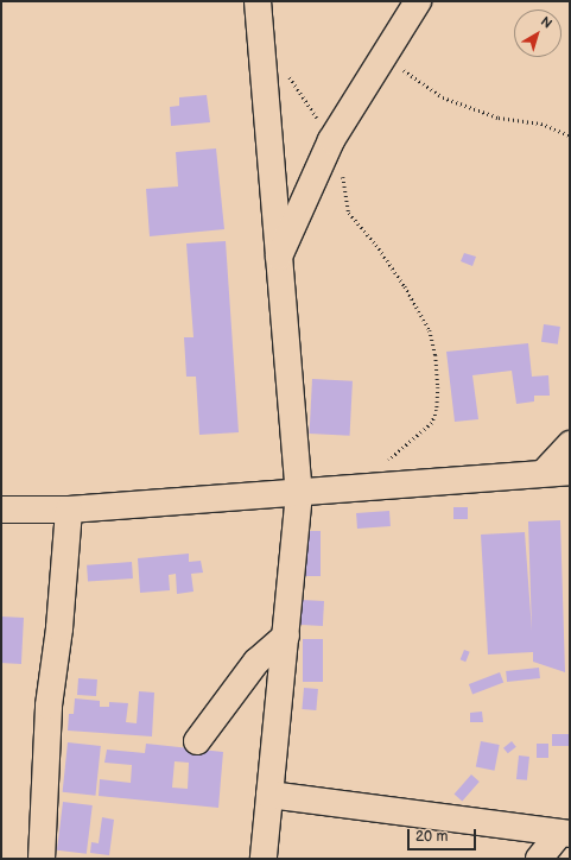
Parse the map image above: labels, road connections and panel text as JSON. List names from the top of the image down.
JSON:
{
  "scale_bar": "20 m",
  "north": "top right"
}
